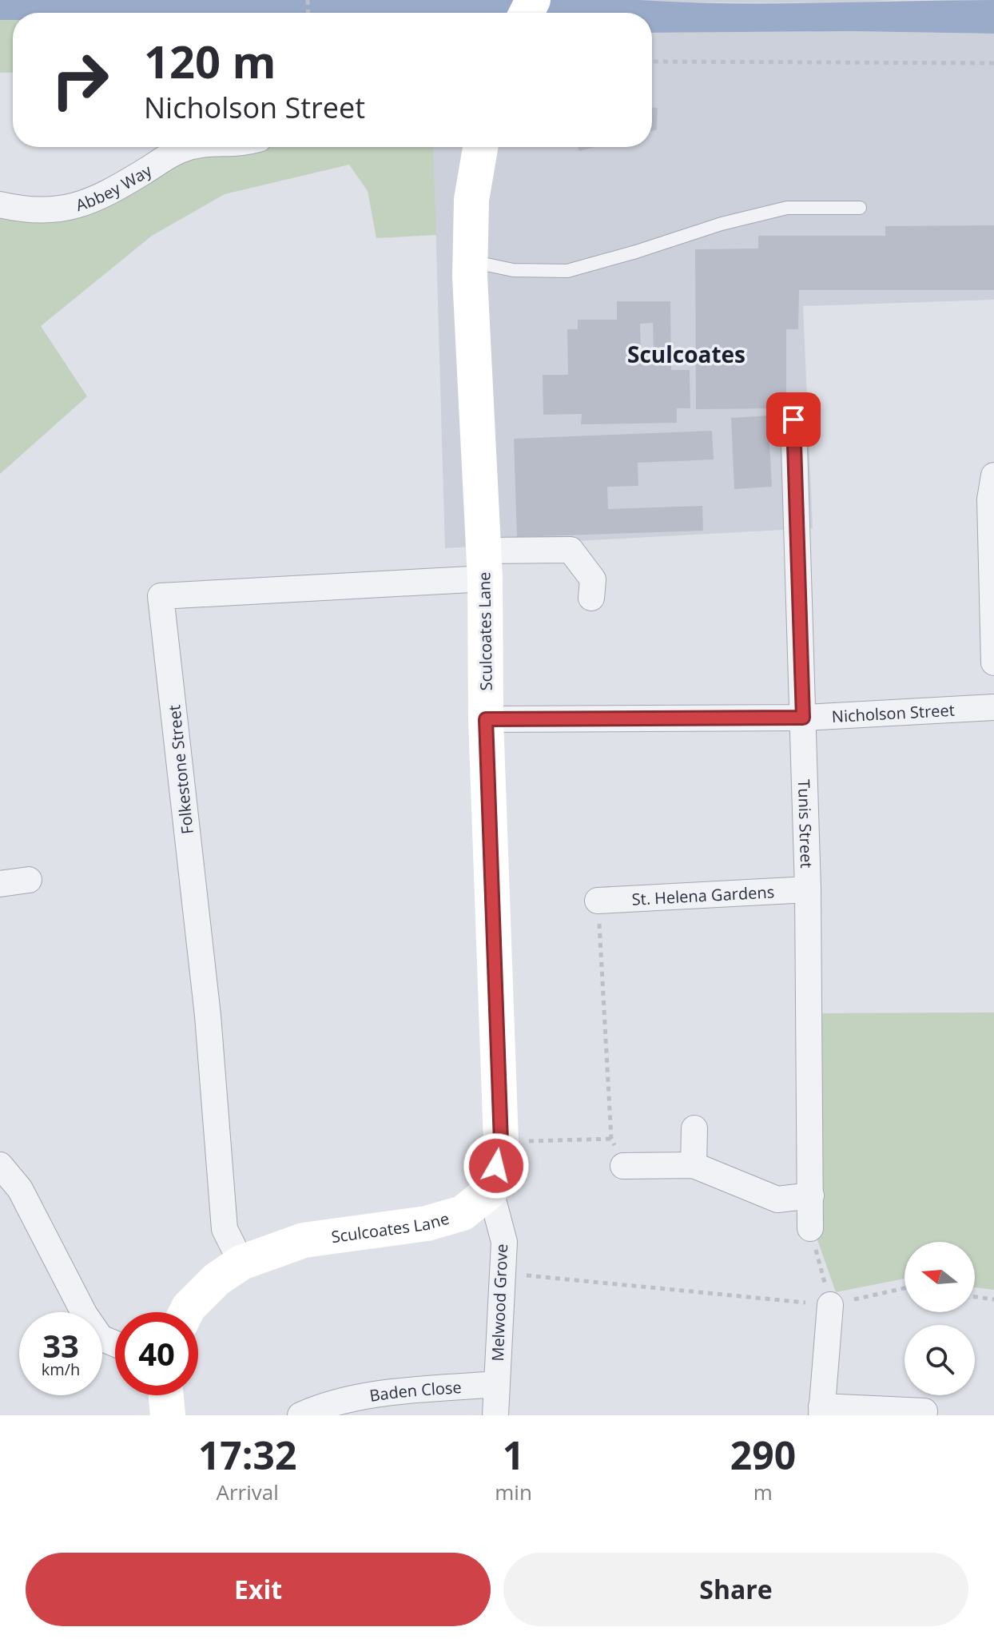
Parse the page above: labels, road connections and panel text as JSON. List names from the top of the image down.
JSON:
{
  "streets": {
    "street": [
      "Abbey Way",
      "Sculcoates Lane",
      "Nicholson Street",
      "Folkestone Street",
      "Tunis Street",
      "St. Helena Gardens",
      "Melwood Grove",
      "Baden Close"
    ]
  },
  "crossings": [
    ["Sculcoates Lane", "Nicholson Street"],
    ["Sculcoates Lane", "Folkestone Street"],
    ["Sculcoates Lane", "Melwood Grove"],
    ["Nicholson Street", "Tunis Street"],
    ["Tunis Street", "St. Helena Gardens"],
    ["Melwood Grove", "Baden Close"]
  ],
  "districts": ["Sculcoates"],
  "north": "left",
  "page": {
    "turn": ["120 m", "Nicholson Street"],
    "speed": "33 km/h",
    "limit": "40",
    "eta": [
      "17:32",
      "Arrival",
      "1",
      "min",
      "290",
      "m"
    ],
    "buttons": ["Exit", "Share"]
  }
}
